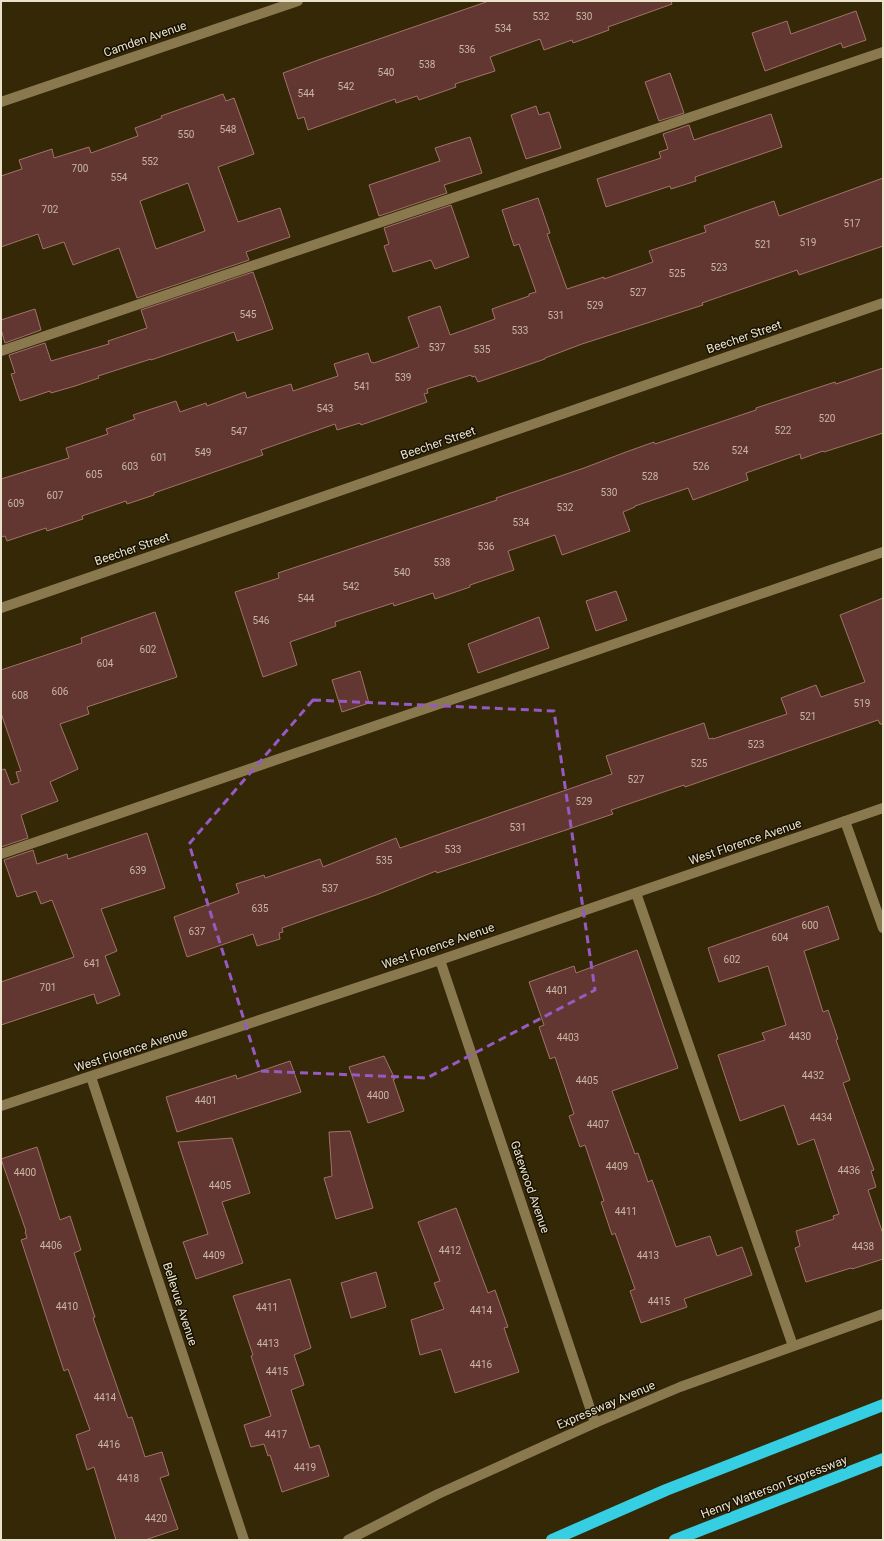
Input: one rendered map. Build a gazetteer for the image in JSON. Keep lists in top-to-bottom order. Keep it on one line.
{"streets":{"highway":["Henry Watterson Expressway"],"street":["Camden Avenue","Beecher Street","West Florence Avenue","Gatewood Avenue","Bellevue Avenue","Expressway Avenue"]},"crossings":[["West Florence Avenue","Gatewood Avenue"],["West Florence Avenue","Bellevue Avenue"],["Gatewood Avenue","Expressway Avenue"]],"house_numbers":["532","530","534","536","538","540","542","544","548","550","552","700","554","702","517","519","521","523","525","527","529","545","531","533","537","535","539","541","543","520","522","547","524","549","601","603","526","605","528","530","607","609","532","534","536","538","540","542","544","546","602","604","606","608","519","521","523","525","527","529","531","533","535","639","537","635","600","637","604","602","641","701","4401","4430","4403","4432","4405","4400","4401","4434","4407","4409","4436","4400","4405","4411","4406","4438","4412","4409","4413","4415","4410","4411","4414","4413","4416","4415","4414","4417","4416","4419","4418","4420"]}
